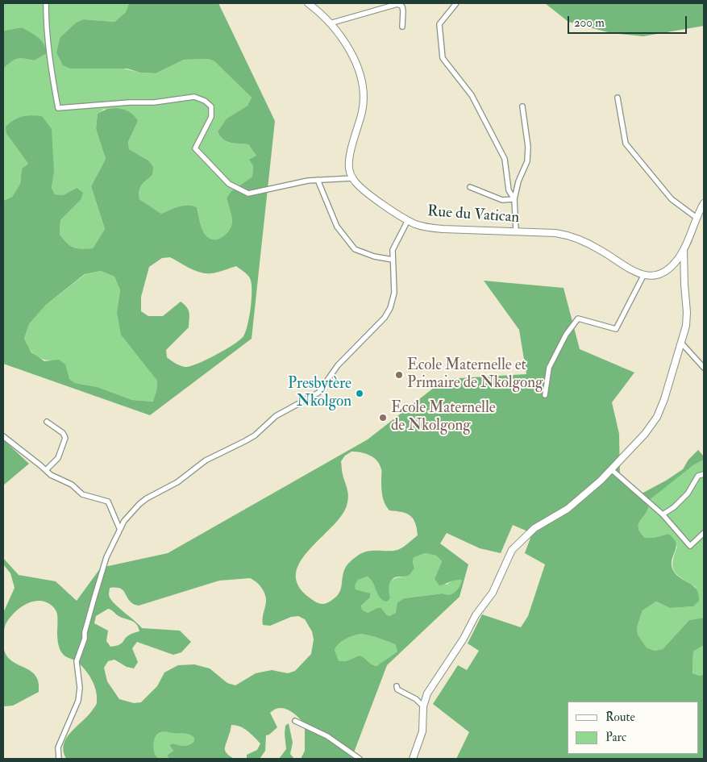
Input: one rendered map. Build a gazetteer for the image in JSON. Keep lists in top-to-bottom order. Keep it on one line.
{"streets":{"street":["Rue du Vatican"]},"places":["Ecole Maternelle et Primaire de Nkolgong","Presbytère Nkolgon","Ecole Maternelle de Nkolgong"],"legend":["Route","Parc"],"scale_bar":"200 m"}
